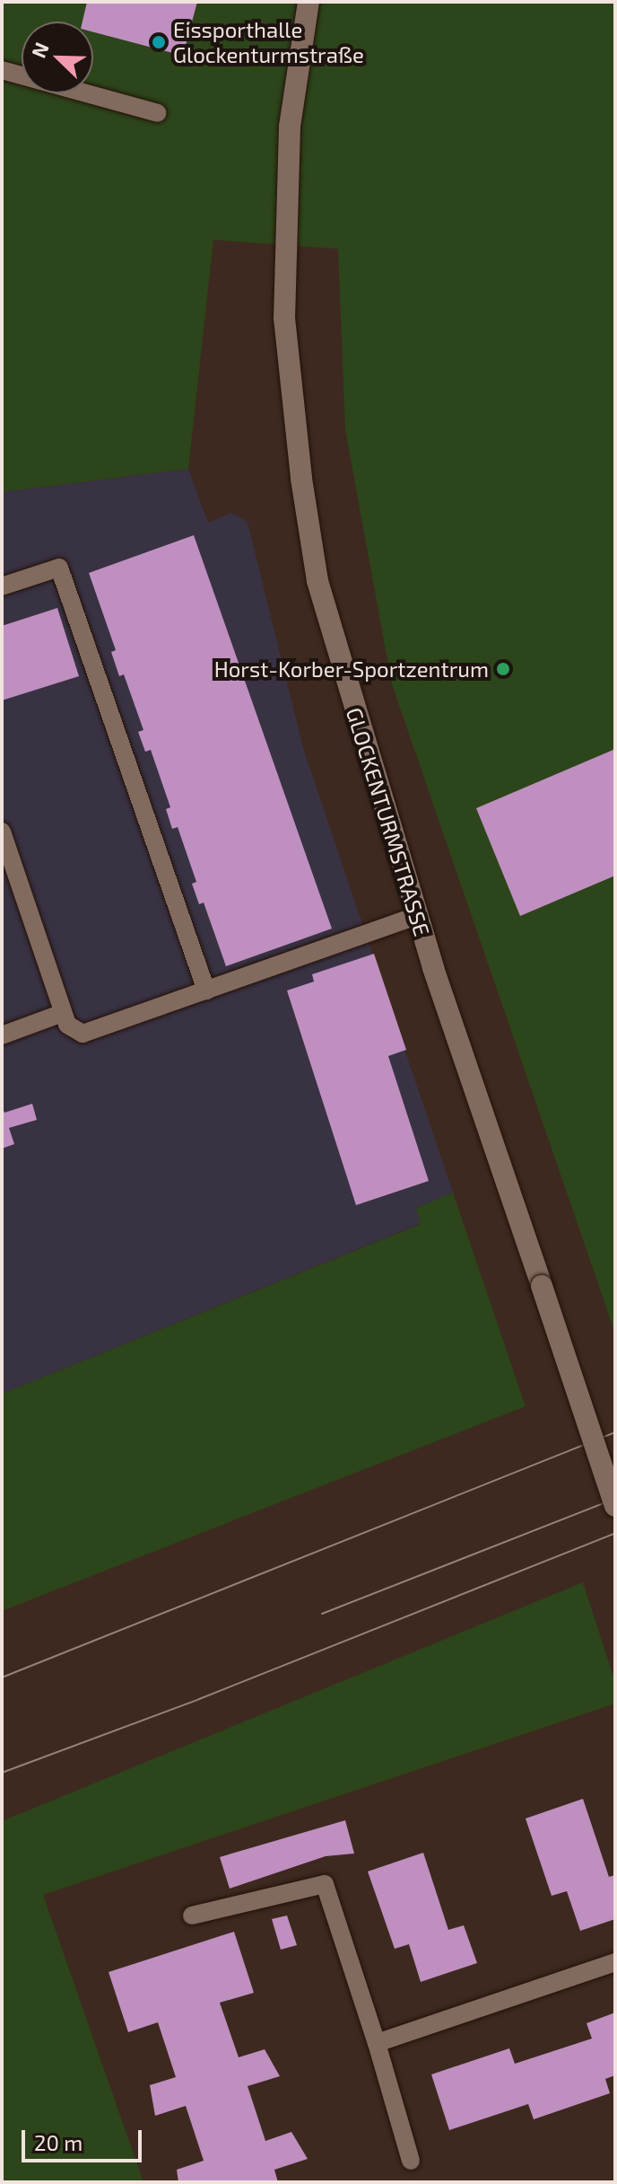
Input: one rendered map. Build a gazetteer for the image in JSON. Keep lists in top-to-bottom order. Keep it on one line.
{"streets":{"street":["GLOCKENTURMSTRASSE"]},"places":["Eissporthalle Glockenturmstraße","Horst-Korber-Sportzentrum"],"scale_bar":"20 m","north":"top left"}
